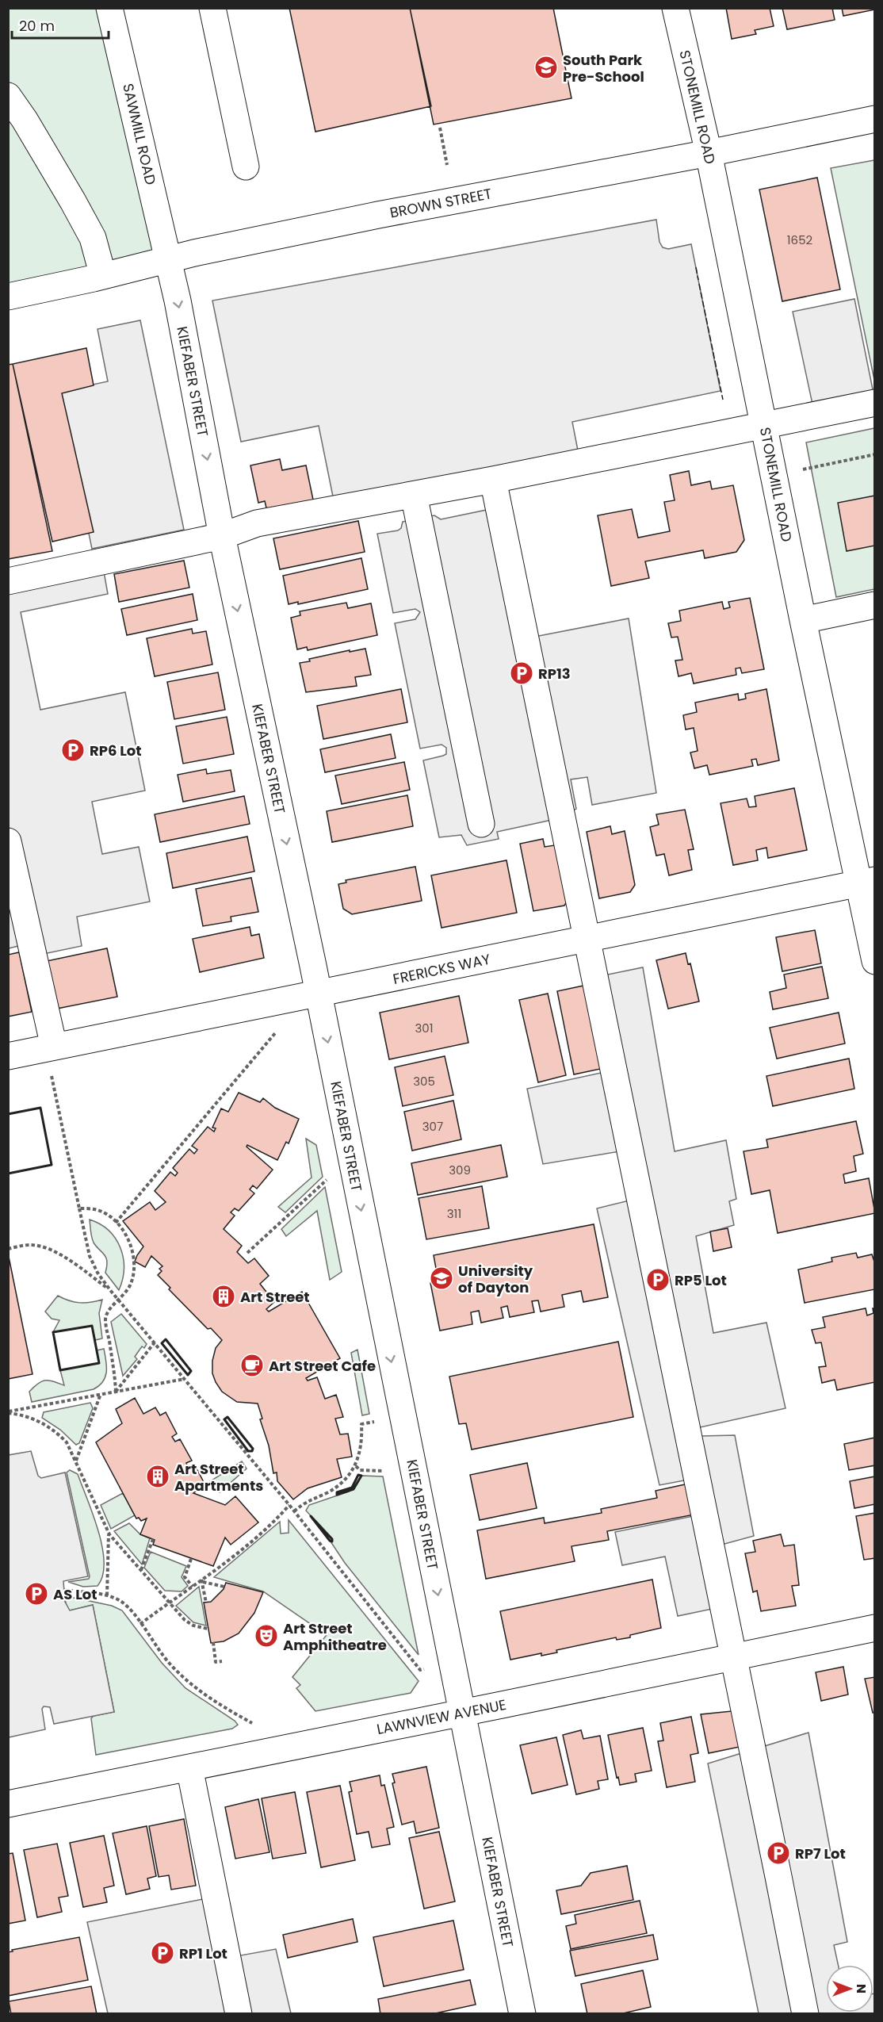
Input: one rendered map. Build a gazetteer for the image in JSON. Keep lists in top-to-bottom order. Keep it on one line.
{"streets":{"street":["STONEMILL ROAD","SAWMILL ROAD","BROWN STREET","KIEFABER STREET","FRERICKS WAY","LAWNVIEW AVENUE"]},"crossings":[["STONEMILL ROAD","BROWN STREET"],["STONEMILL ROAD","FRERICKS WAY"],["SAWMILL ROAD","BROWN STREET"],["SAWMILL ROAD","KIEFABER STREET"],["BROWN STREET","KIEFABER STREET"],["KIEFABER STREET","FRERICKS WAY"],["KIEFABER STREET","LAWNVIEW AVENUE"]],"one_way":["KIEFABER STREET"],"places":{"school or university":["South Park Pre-School","University of Dayton"],"parking":["RP13","RP6 Lot","RP5 Lot","AS Lot","RP7 Lot","RP1 Lot"],"building":["Art Street","Art Street Apartments"],"cafe":["Art Street Cafe"],"theatre":["Art Street Amphitheatre"]},"house_numbers":["1652","301","305","307","309","311"],"scale_bar":"20 m","north":"right"}
